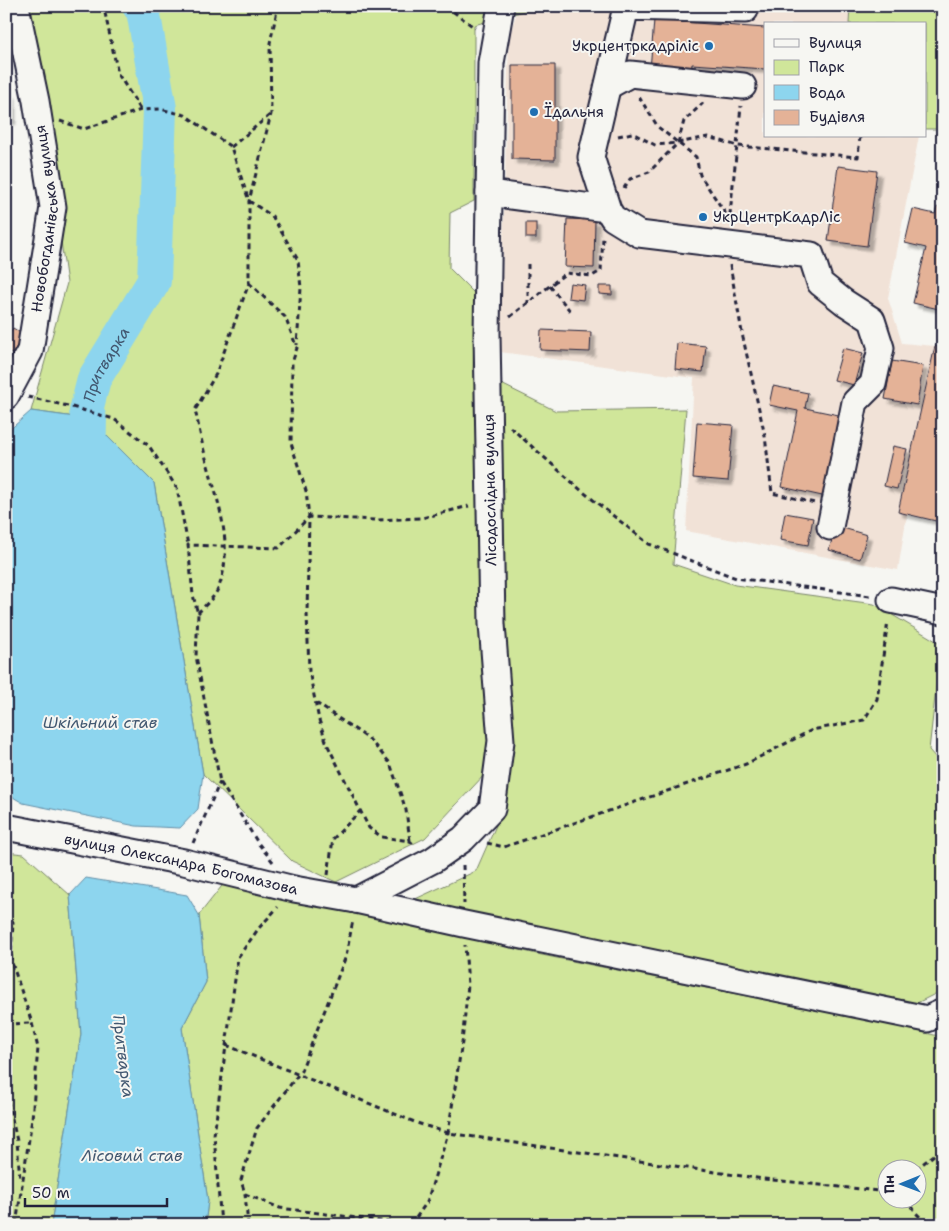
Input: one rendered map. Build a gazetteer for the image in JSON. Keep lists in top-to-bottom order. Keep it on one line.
{"streets":{"street":["Новобогданівська вулиця","Лісодослідна вулиця","вулиця Олександра Богомазова"]},"crossings":[["Лісодослідна вулиця","вулиця Олександра Богомазова"]],"water":["Притварка","Шкільний став","Лісовий став"],"places":["Укрцентркадріліс","Їдальня","УкрЦентрКадрЛіс"],"legend":["Вулиця","Парк","Вода","Будівля"],"scale_bar":"50 m","north":"left"}
